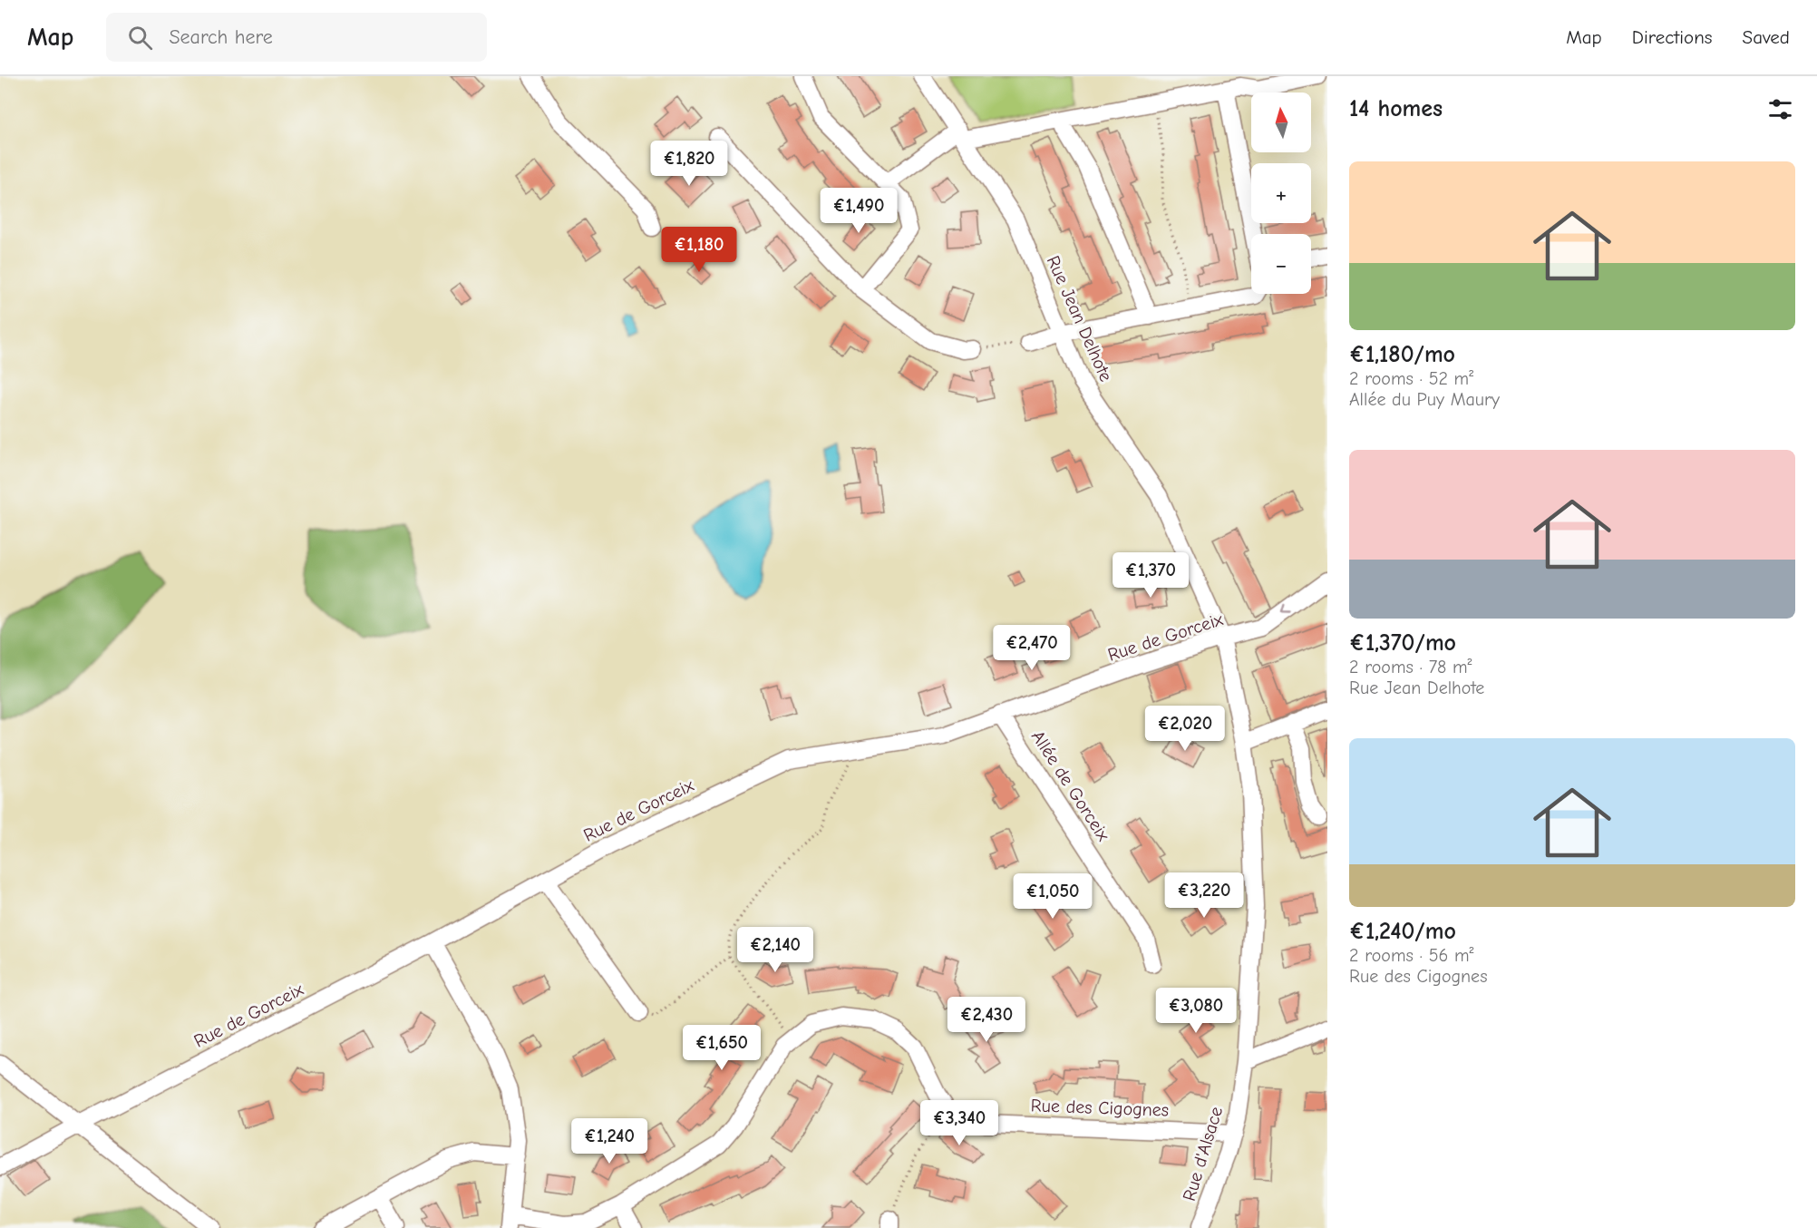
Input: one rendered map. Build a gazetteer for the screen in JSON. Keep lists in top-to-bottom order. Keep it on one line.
{"streets":{"street":["Rue Jean Delhote","Rue de Gorceix","Allée de Gorceix","Rue des Cigognes","Rue d'Alsace"]},"crossings":[["Rue Jean Delhote","Rue de Gorceix"],["Rue Jean Delhote","Rue d'Alsace"],["Rue de Gorceix","Allée de Gorceix"],["Rue de Gorceix","Rue d'Alsace"],["Rue des Cigognes","Rue d'Alsace"]],"north":"top","page":{"header":"Map","search":"Search here","nav":["Map","Directions","Saved"],"heading":"14 homes","map_buttons":["+","−"],"price":["€1,820","€1,490","€1,180","€1,370","€2,470","€2,020","€3,220","€1,050","€2,140","€3,080","€2,430","€1,650","€3,340","€1,240"],"list":[{"name":"€1,180/mo","note":"2 rooms · 52 m² · Allée du Puy Maury"},{"name":"€1,370/mo","note":"2 rooms · 78 m² · Rue Jean Delhote"},{"name":"€1,240/mo","note":"2 rooms · 56 m² · Rue des Cigognes"}]}}
